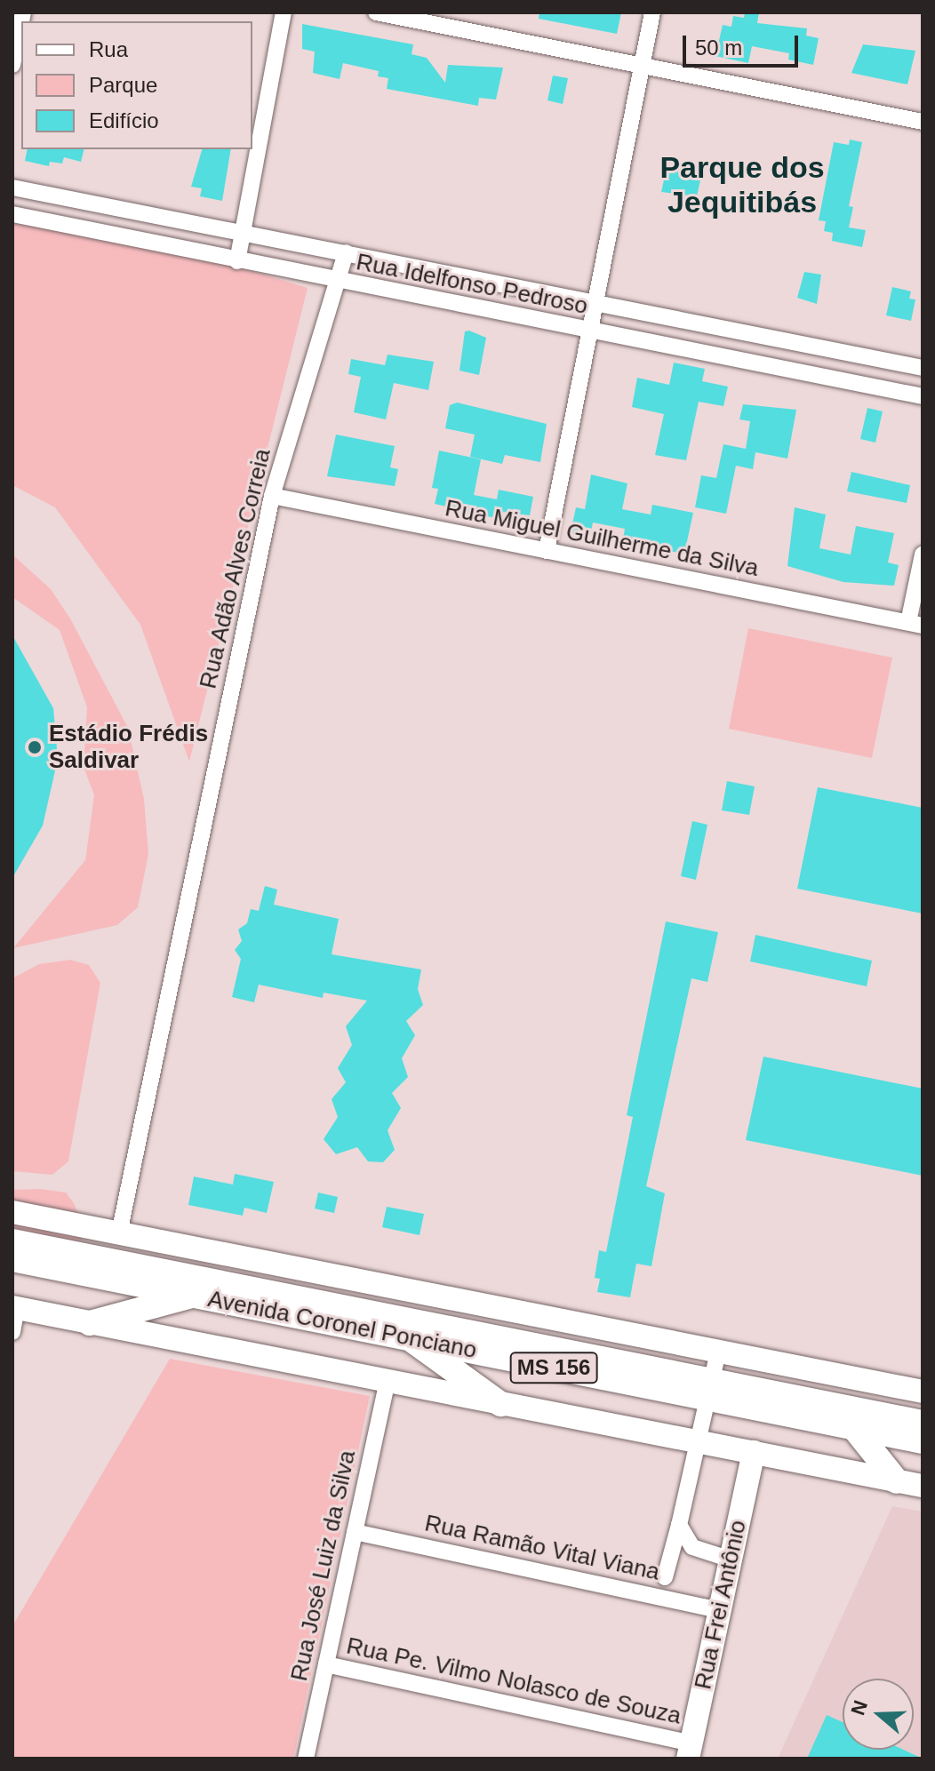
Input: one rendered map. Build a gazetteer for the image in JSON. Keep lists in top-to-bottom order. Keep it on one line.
{"streets":{"main road":["Avenida Coronel Ponciano","MS 156","Rua Frei Antônio"],"street":["Rua Idelfonso Pedroso","Rua Miguel Guilherme da Silva","Rua Adão Alves Correia","Rua Ramão Vital Viana","Rua José Luiz da Silva","Rua Pe. Vilmo Nolasco de Souza"]},"crossings":[["Rua Idelfonso Pedroso","Rua Adão Alves Correia"],["Rua Miguel Guilherme da Silva","Rua Adão Alves Correia"],["Rua Ramão Vital Viana","Rua José Luiz da Silva"],["Rua Ramão Vital Viana","Rua Frei Antônio"],["Rua José Luiz da Silva","Rua Pe. Vilmo Nolasco de Souza"],["Rua Frei Antônio","Rua Pe. Vilmo Nolasco de Souza"]],"districts":["Parque dos Jequitibás"],"places":["Estádio Frédis Saldivar"],"legend":["Rua","Parque","Edifício"],"scale_bar":"50 m","north":"left"}
